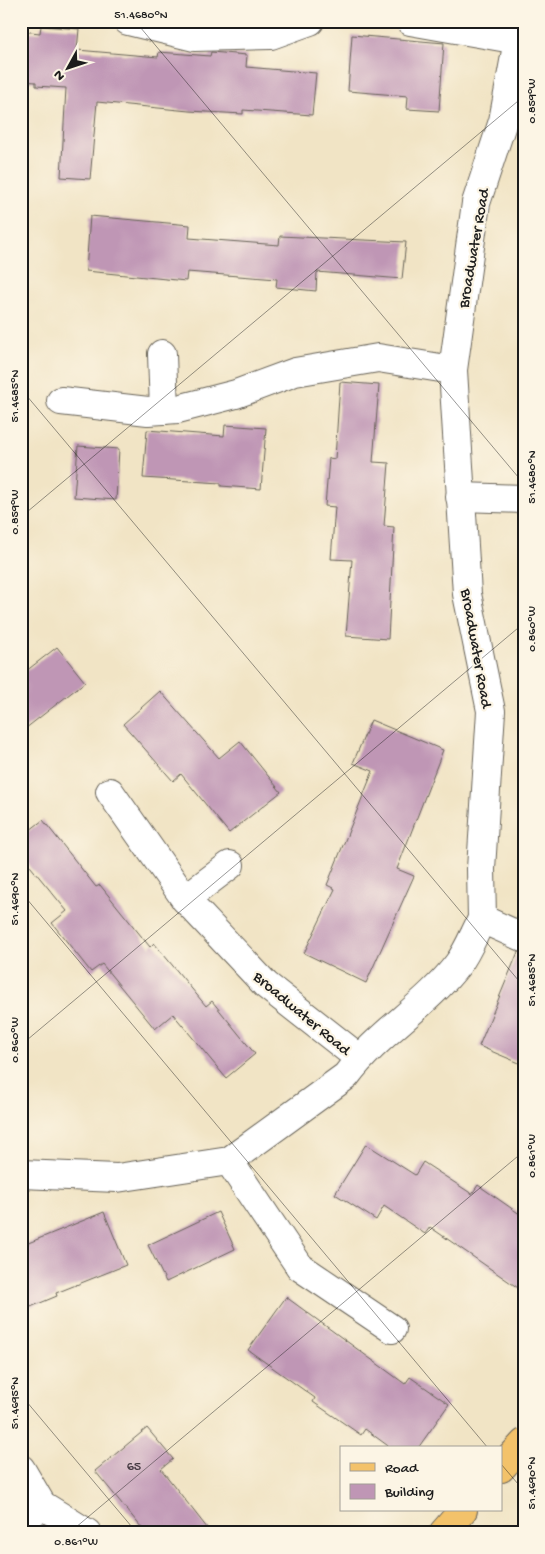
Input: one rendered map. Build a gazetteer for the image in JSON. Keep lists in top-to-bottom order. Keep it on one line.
{"streets":{"street":["Broadwater Road"]},"house_numbers":["65"],"legend":["Road","Building"],"north":"bottom left","coordinates":["51.4680°N","0.859°W","51.4685°N","0.860°W","51.4690°N","0.861°W","51.4695°N"]}
